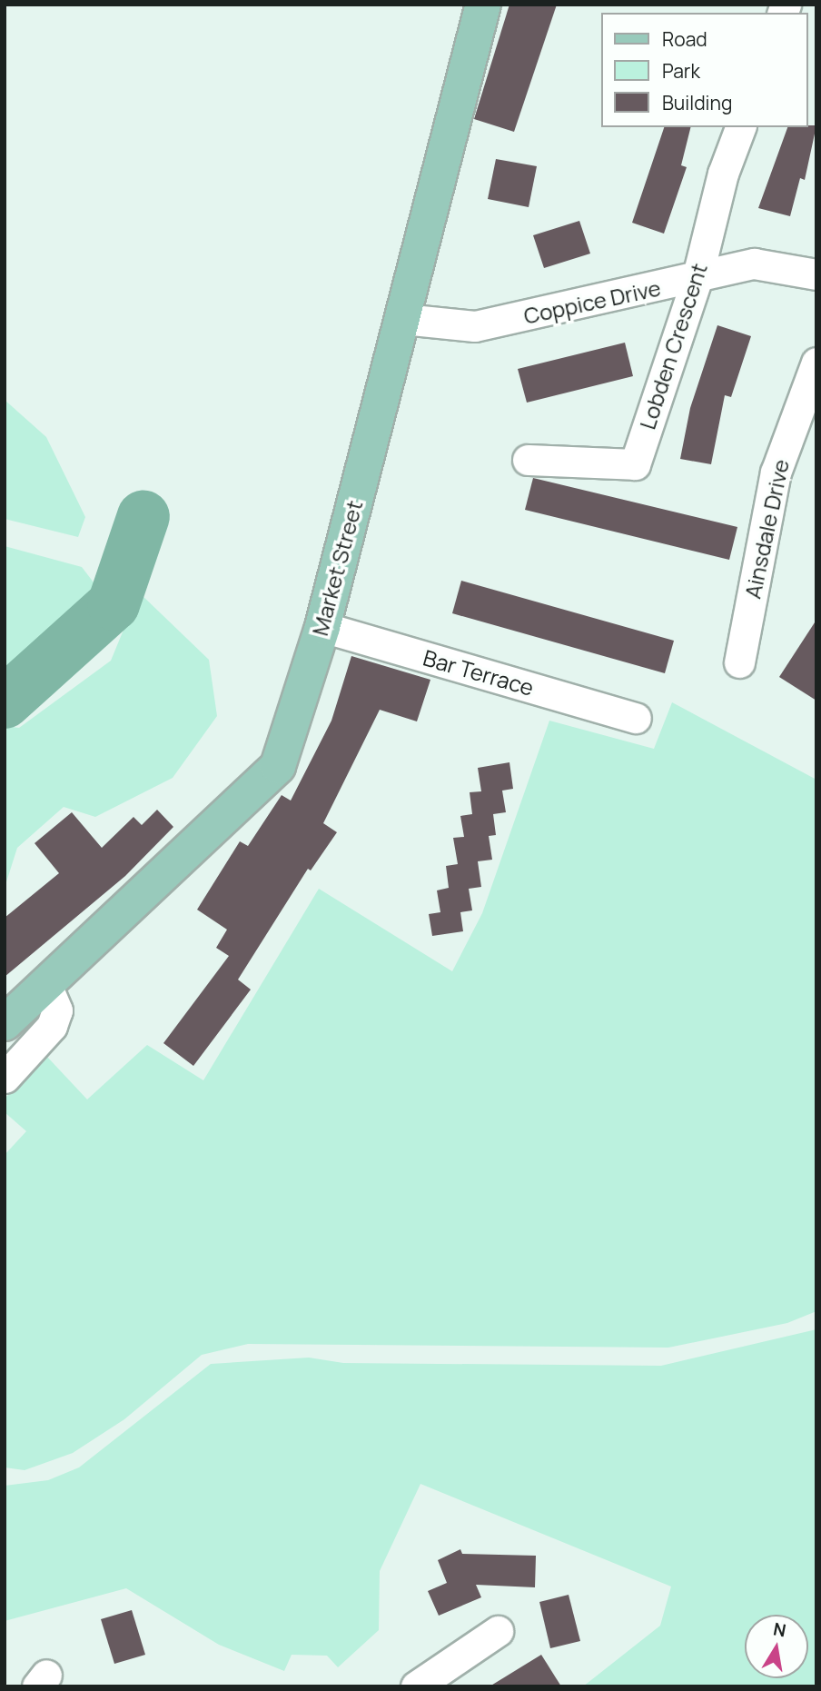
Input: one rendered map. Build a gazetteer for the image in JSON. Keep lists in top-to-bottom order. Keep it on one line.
{"streets":{"main road":["Market Street"],"street":["Coppice Drive","Lobden Crescent","Ainsdale Drive","Bar Terrace"]},"crossings":[["Coppice Drive","Lobden Crescent"],["Coppice Drive","Market Street"],["Market Street","Bar Terrace"]],"legend":["Road","Park","Building"],"north":"top"}
